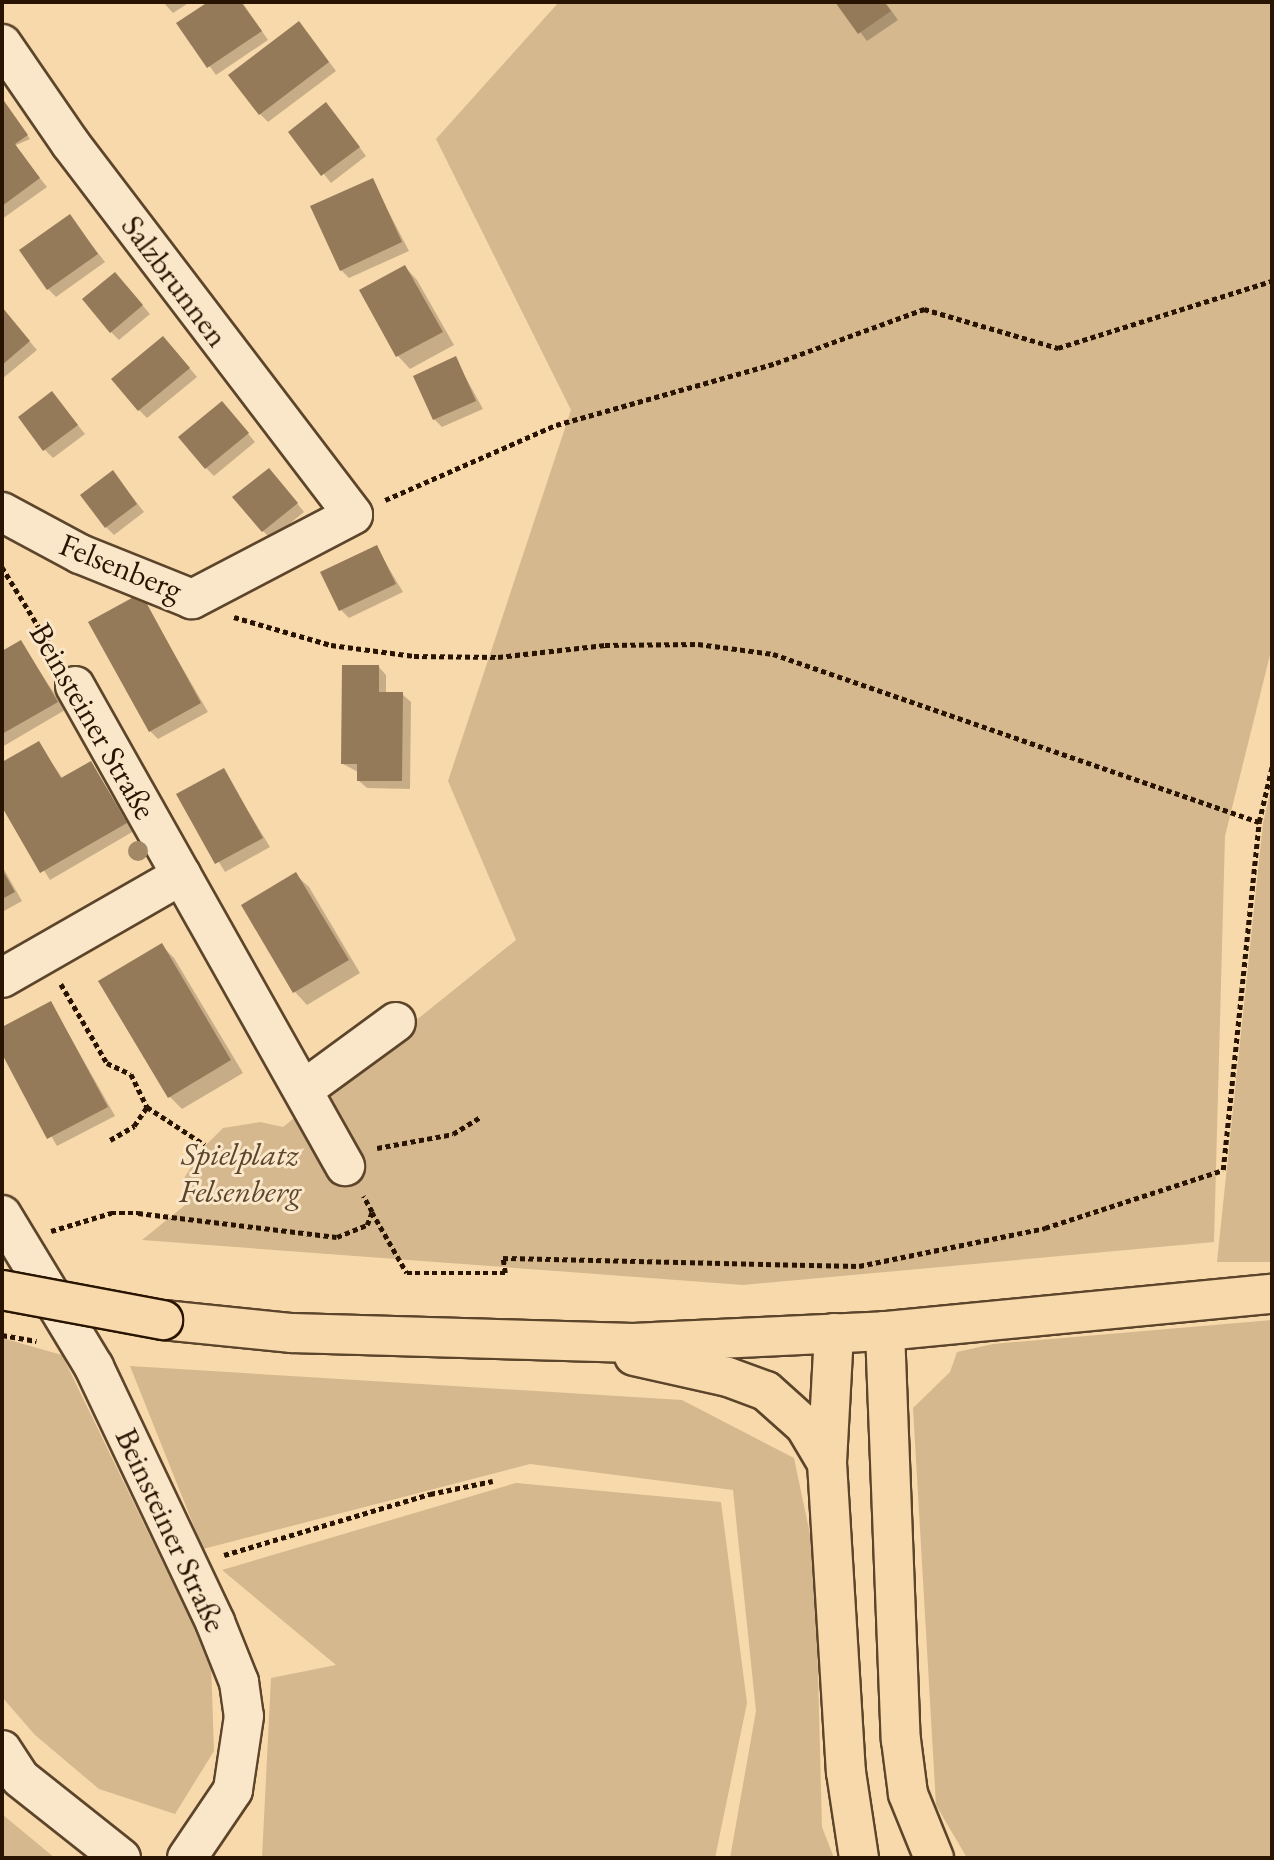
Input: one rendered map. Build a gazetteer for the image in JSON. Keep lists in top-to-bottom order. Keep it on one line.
{"streets":{"street":["Salzbrunnen","Felsenberg","Beinsteiner Straße"]},"crossings":[["Salzbrunnen","Felsenberg"]],"parks":["Spielplatz Felsenberg"]}
